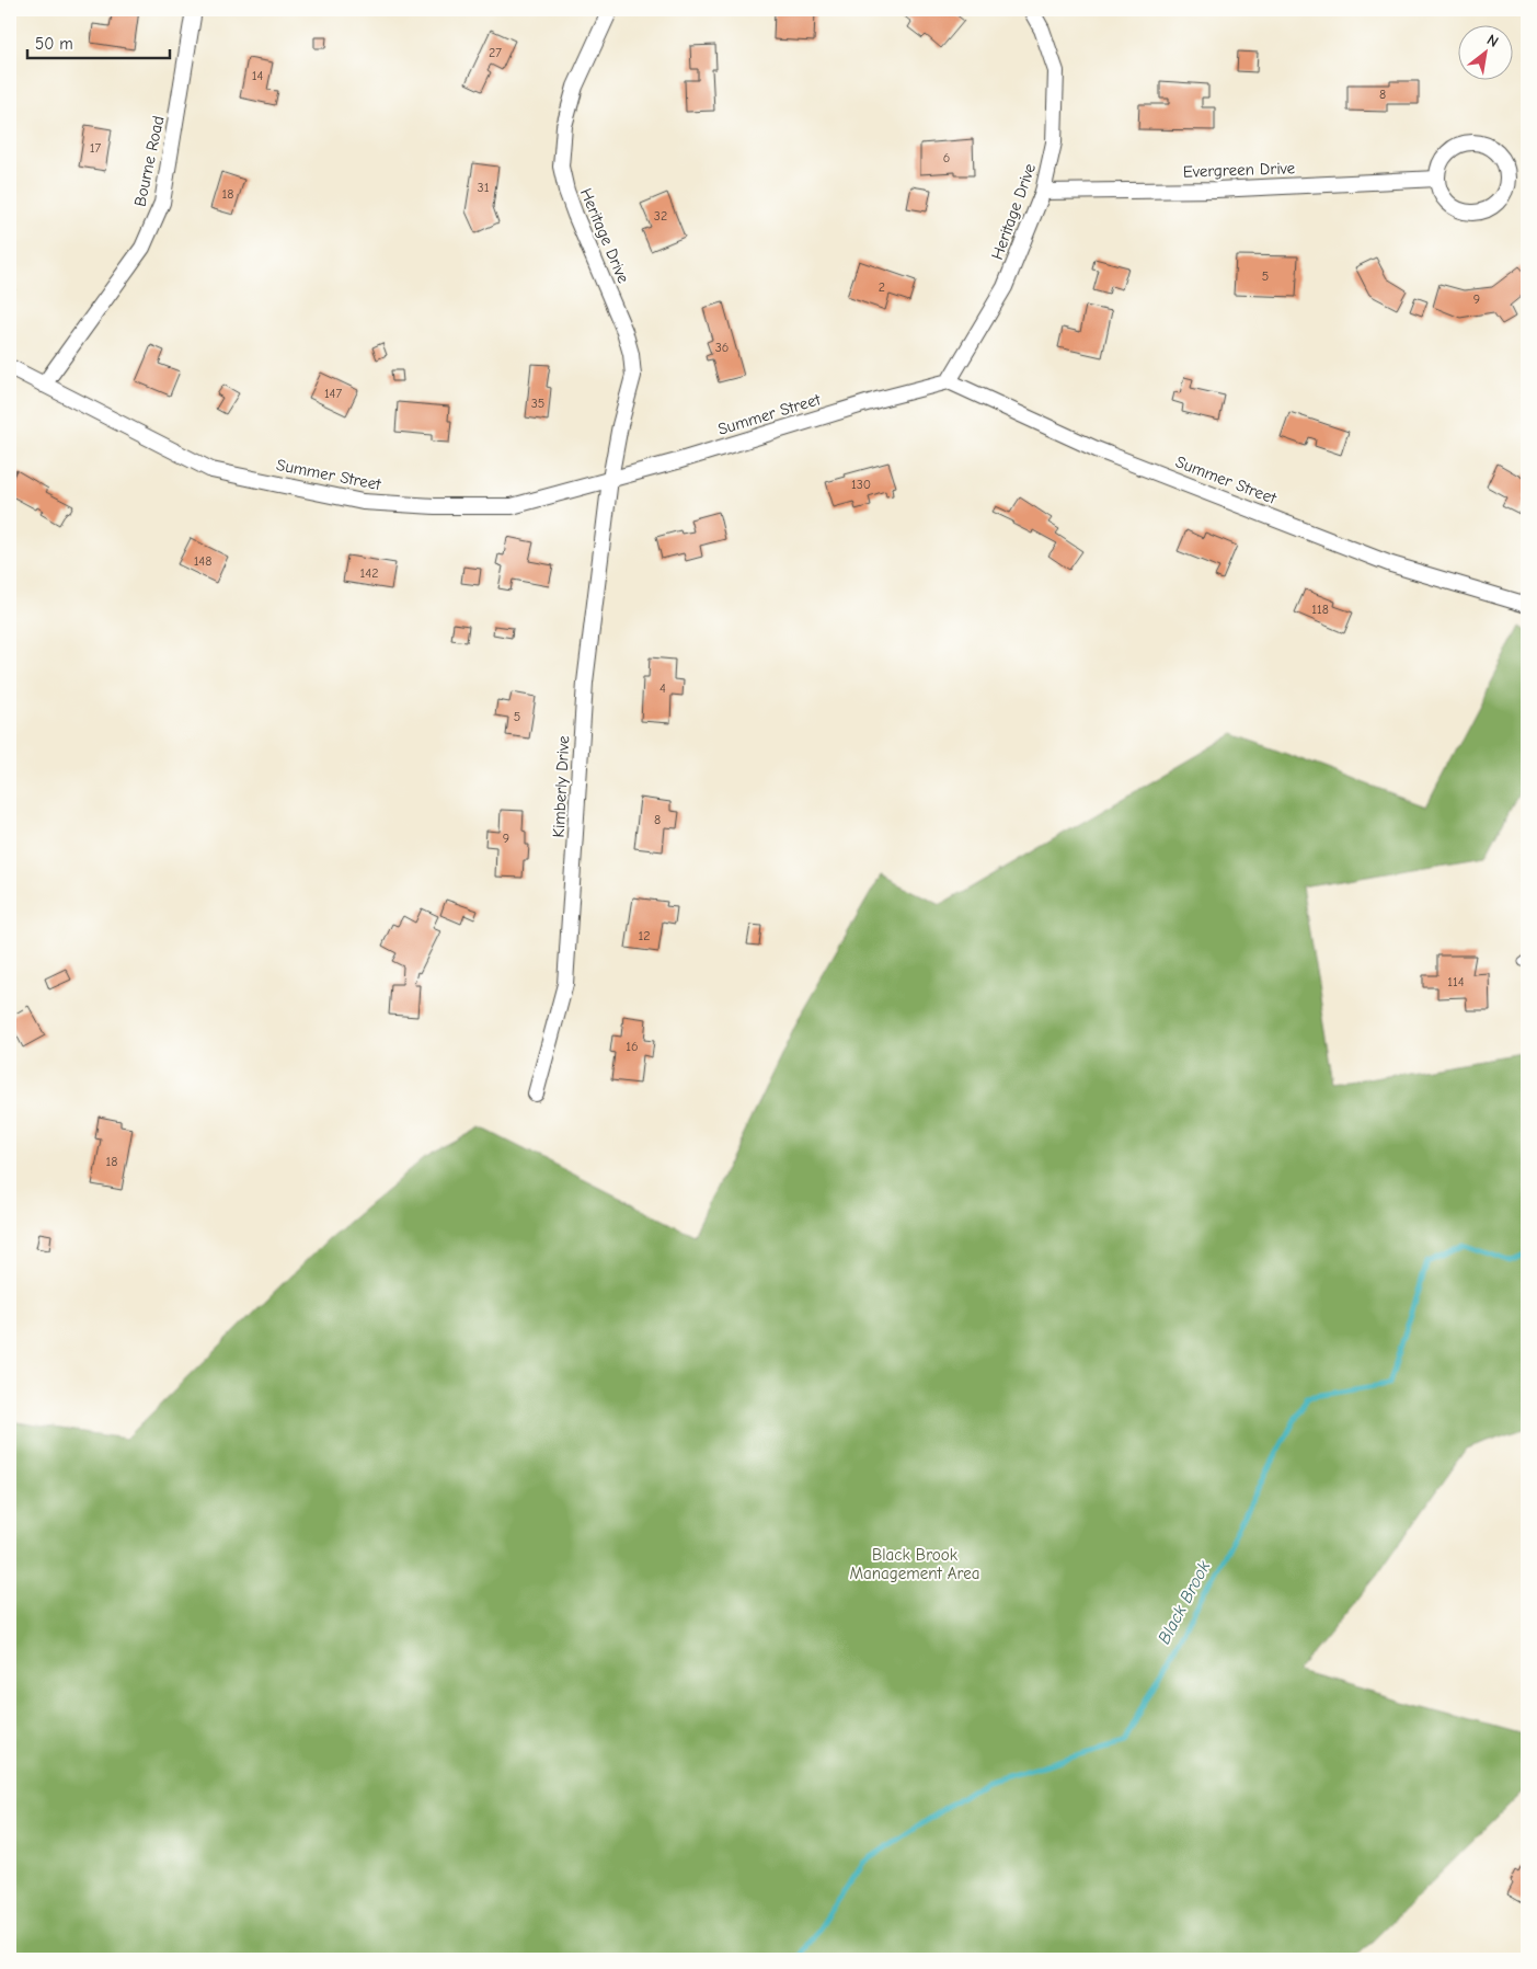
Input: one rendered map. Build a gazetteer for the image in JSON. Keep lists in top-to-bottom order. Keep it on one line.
{"streets":{"street":["Bourne Road","Evergreen Drive","Heritage Drive","Summer Street","Kimberly Drive"]},"crossings":[["Bourne Road","Summer Street"],["Evergreen Drive","Heritage Drive"],["Heritage Drive","Summer Street"],["Heritage Drive","Kimberly Drive"],["Summer Street","Kimberly Drive"]],"water":["Black Brook"],"parks":["Black Brook Management Area"],"house_numbers":["27","14","8","17","6","31","18","32","5","2","9","36","147","35","130","148","142","118","4","5","8","9","12","114","16","18"],"scale_bar":"50 m","north":"top right"}
